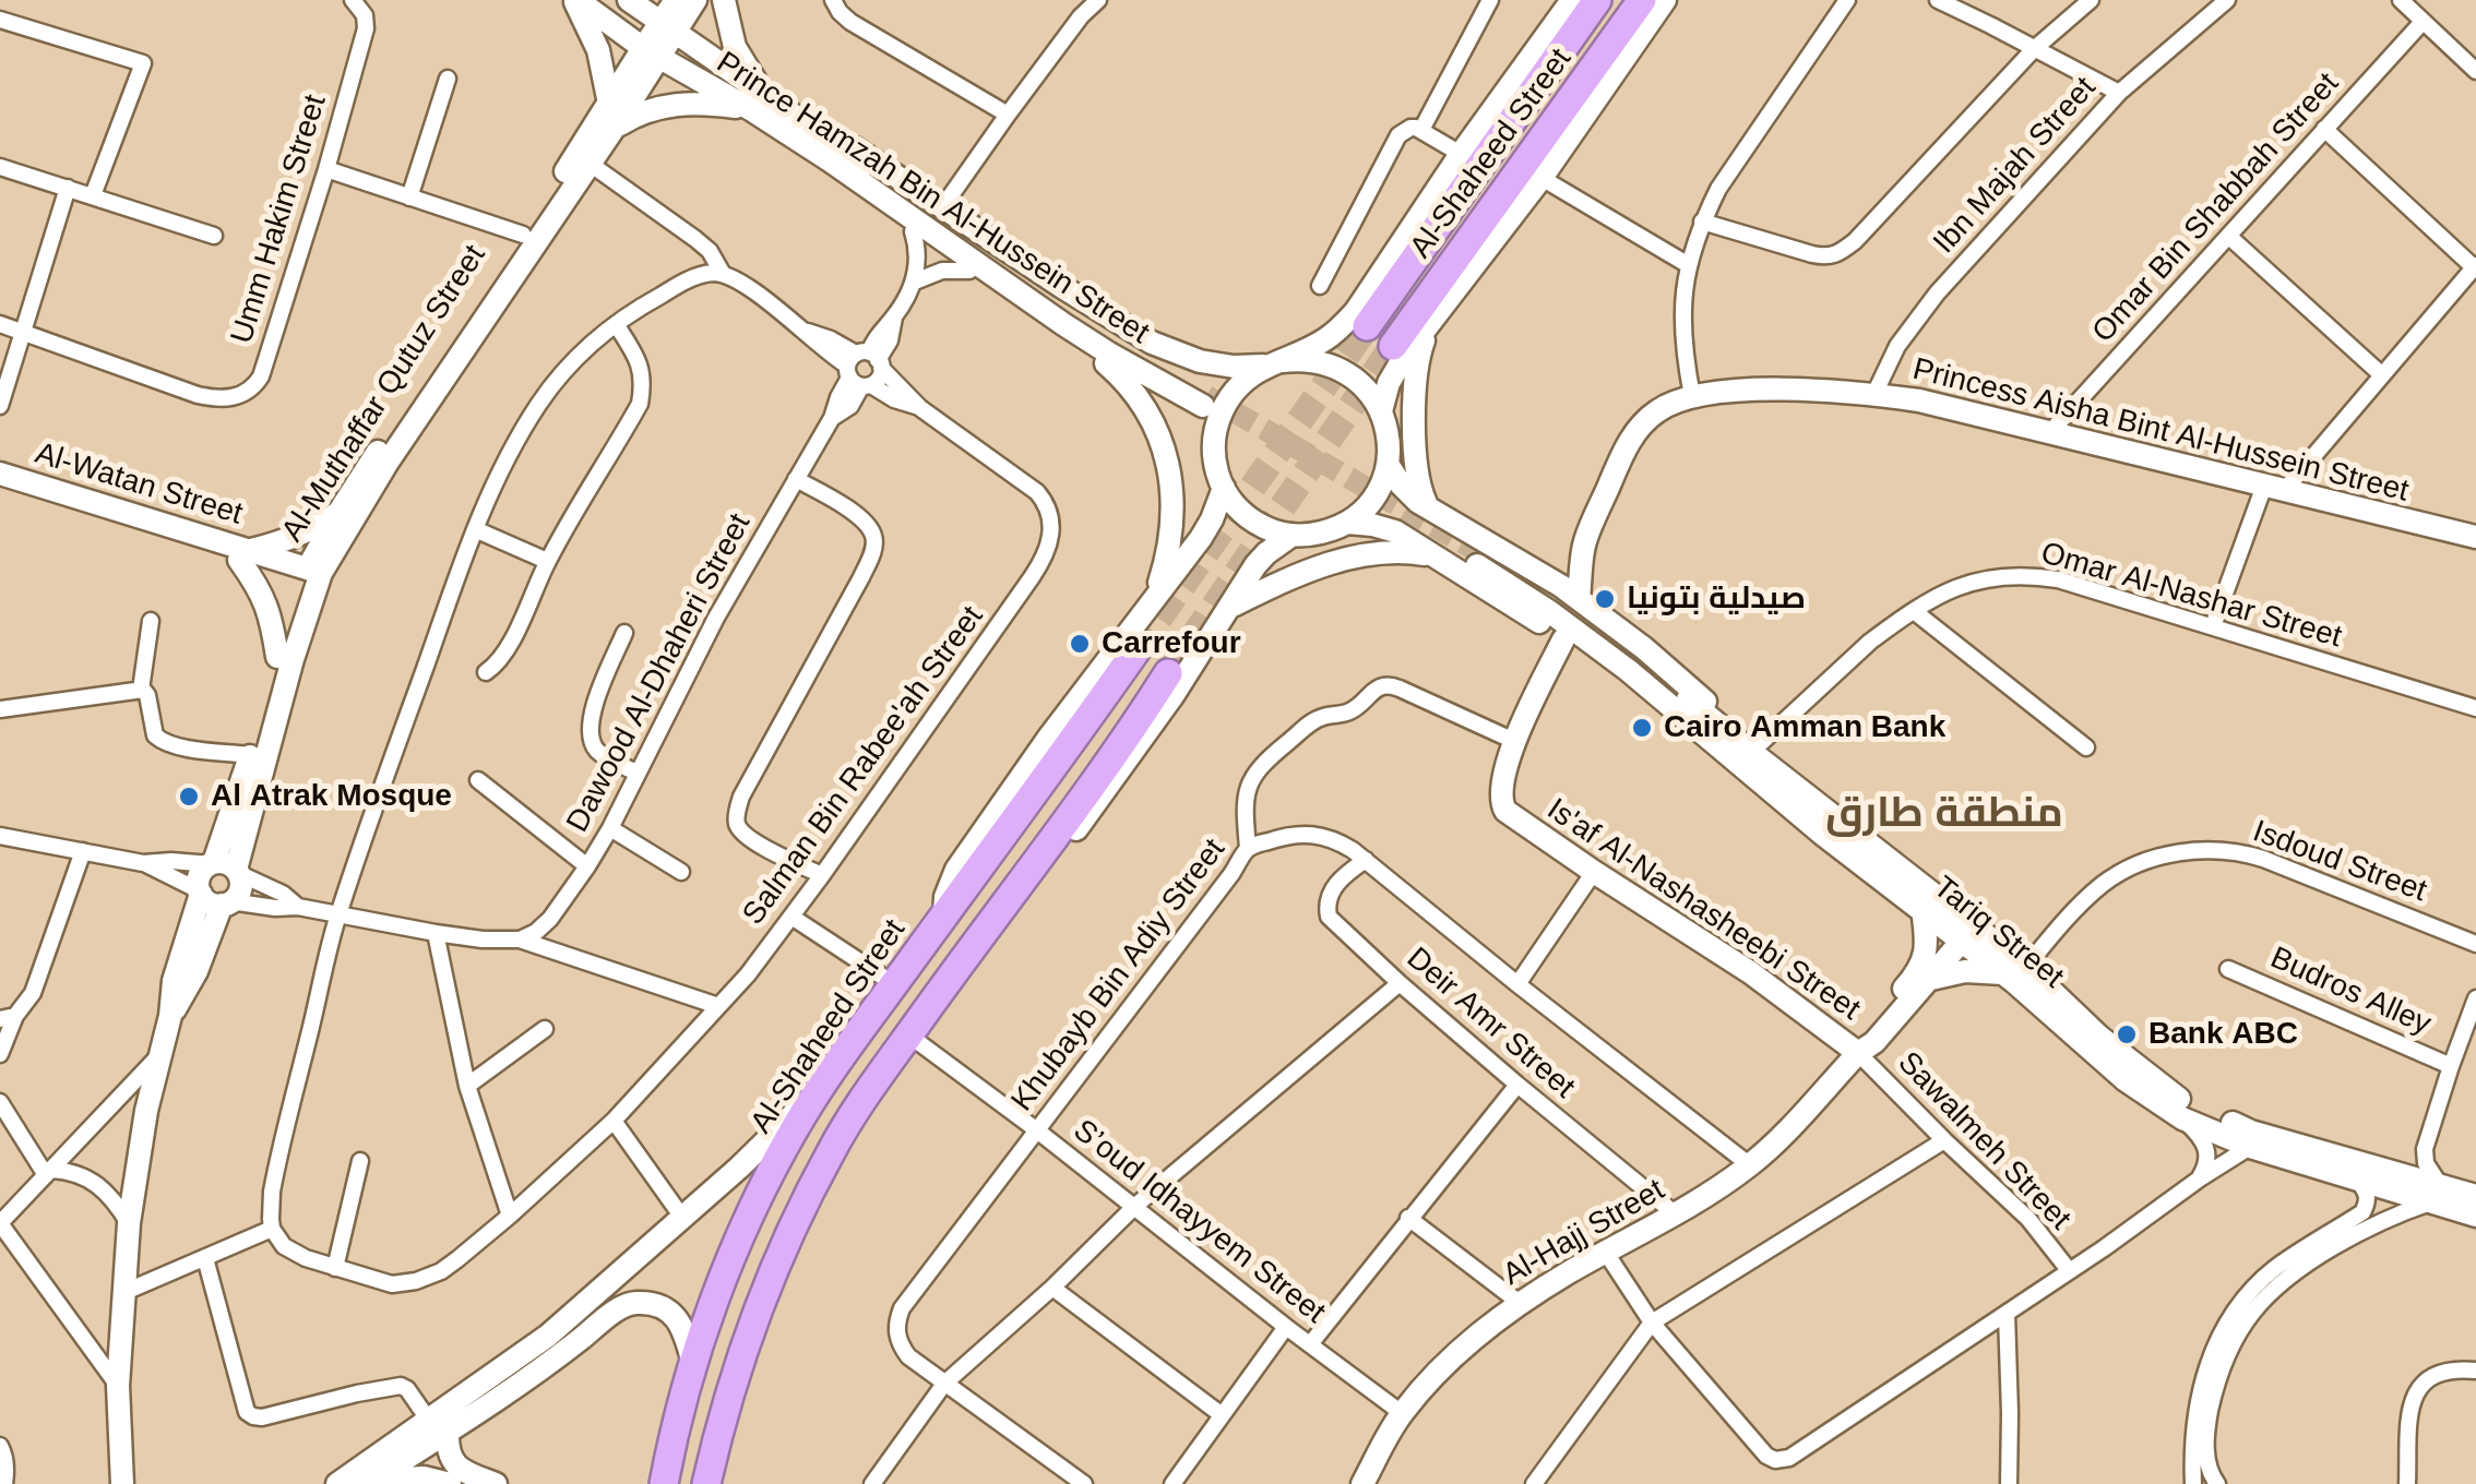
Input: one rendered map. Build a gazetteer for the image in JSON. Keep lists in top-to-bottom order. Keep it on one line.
{"streets":{"highway":["Al-Shaheed Street"],"street":["Ibn Majah Street","Prince Hamzah Bin Al-Hussein Street","Omar Bin Shabbah Street","Umm Hakim Street","Al-Muthaffar Qutuz Street","Princess Aisha Bint Al-Hussein Street","Al-Watan Street","Omar Al-Nashar Street","Dawood Al-Dhaheri Street","Salman Bin Rabee'ah Street","Isdoud Street","Is'af Al-Nashasheebi Street","Tariq Street","Khubayb Bin Adiy Street","Budros Alley","Deir Amr Street","Sawalmeh Street","S’oud Idhayyem Street","Al-Hajj Street"]},"crossings":[["Ibn Majah Street","Princess Aisha Bint Al-Hussein Street"],["Prince Hamzah Bin Al-Hussein Street","Al-Muthaffar Qutuz Street"],["Omar Bin Shabbah Street","Princess Aisha Bint Al-Hussein Street"],["Al-Muthaffar Qutuz Street","Al-Watan Street"],["Al-Muthaffar Qutuz Street","Salman Bin Rabee'ah Street"],["Omar Al-Nashar Street","Tariq Street"],["Dawood Al-Dhaheri Street","Salman Bin Rabee'ah Street"],["Isdoud Street","Tariq Street"],["Is'af Al-Nashasheebi Street","Sawalmeh Street"],["Is'af Al-Nashasheebi Street","Al-Hajj Street"],["Tariq Street","Al-Hajj Street"],["Khubayb Bin Adiy Street","Deir Amr Street"],["Khubayb Bin Adiy Street","S’oud Idhayyem Street"],["Khubayb Bin Adiy Street","Al-Hajj Street"],["Deir Amr Street","Al-Hajj Street"],["Sawalmeh Street","Al-Hajj Street"],["S’oud Idhayyem Street","Al-Hajj Street"]],"districts":["منطقة طارق"],"places":["صيدلية بتونيا","Carrefour","Cairo Amman Bank","Al Atrak Mosque","Bank ABC"]}
